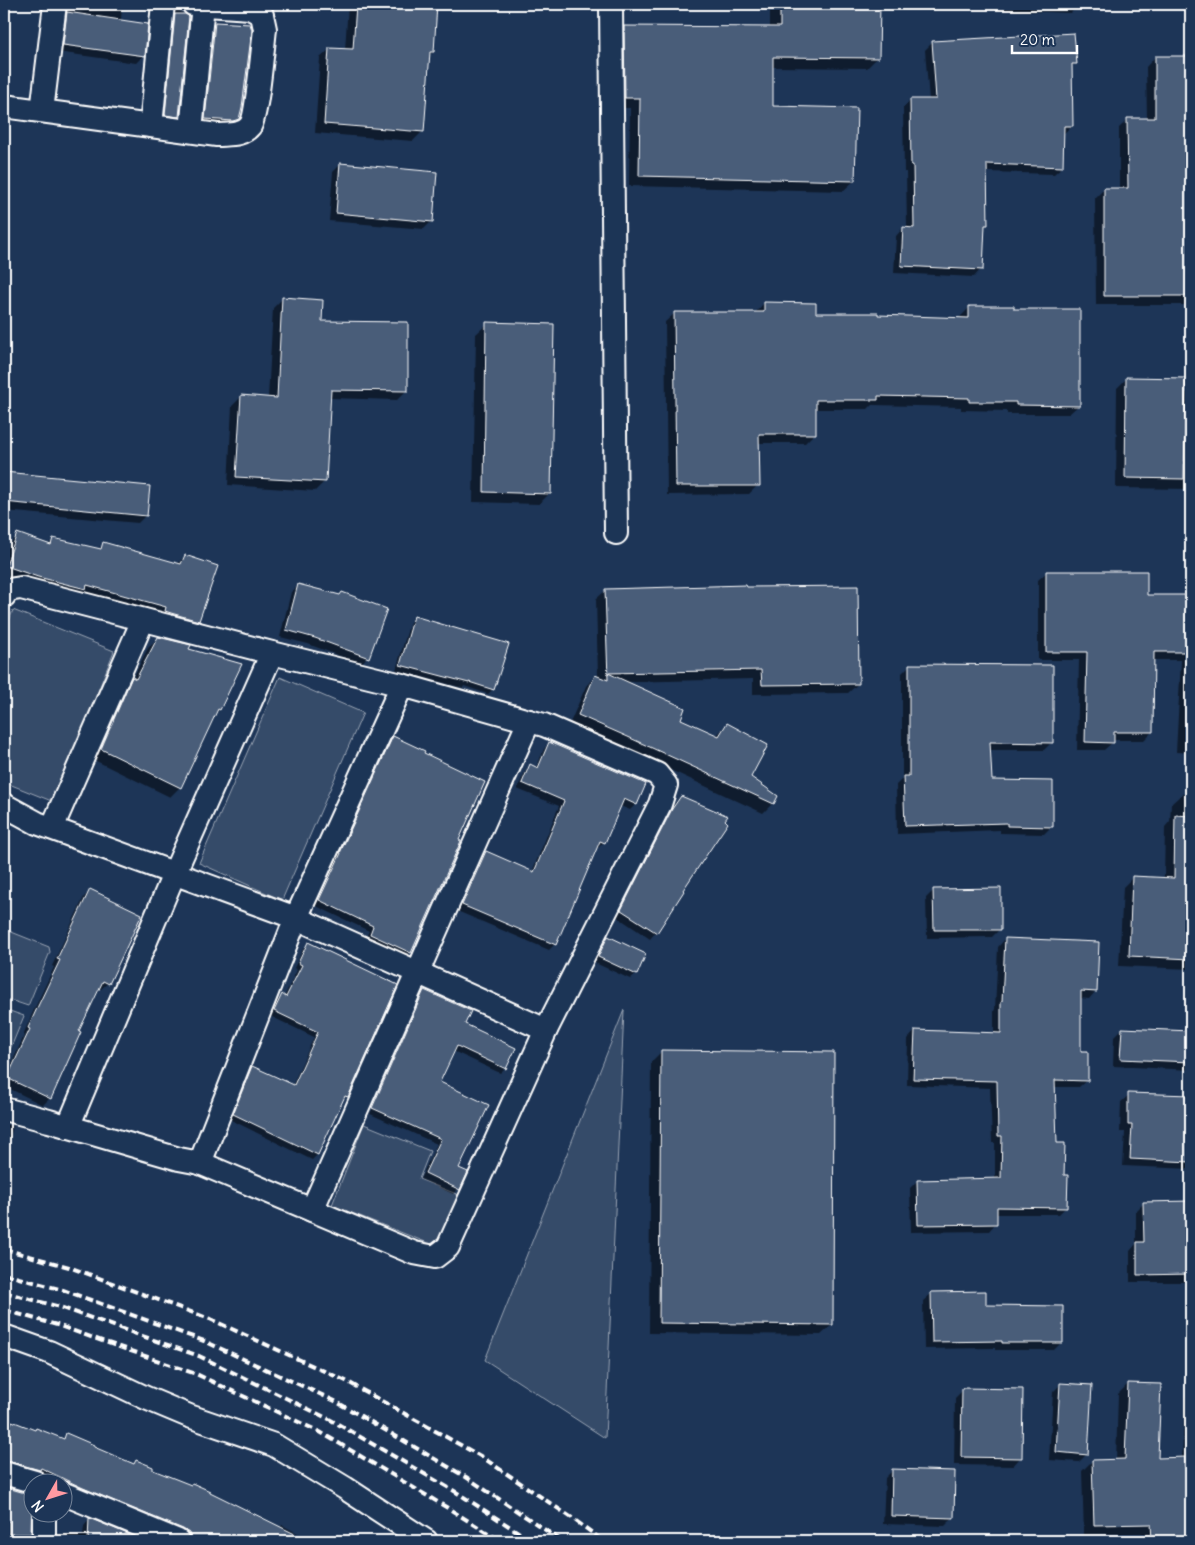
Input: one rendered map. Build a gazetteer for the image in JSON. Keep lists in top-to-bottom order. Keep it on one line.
{"scale_bar":"20 m","north":"bottom left"}
